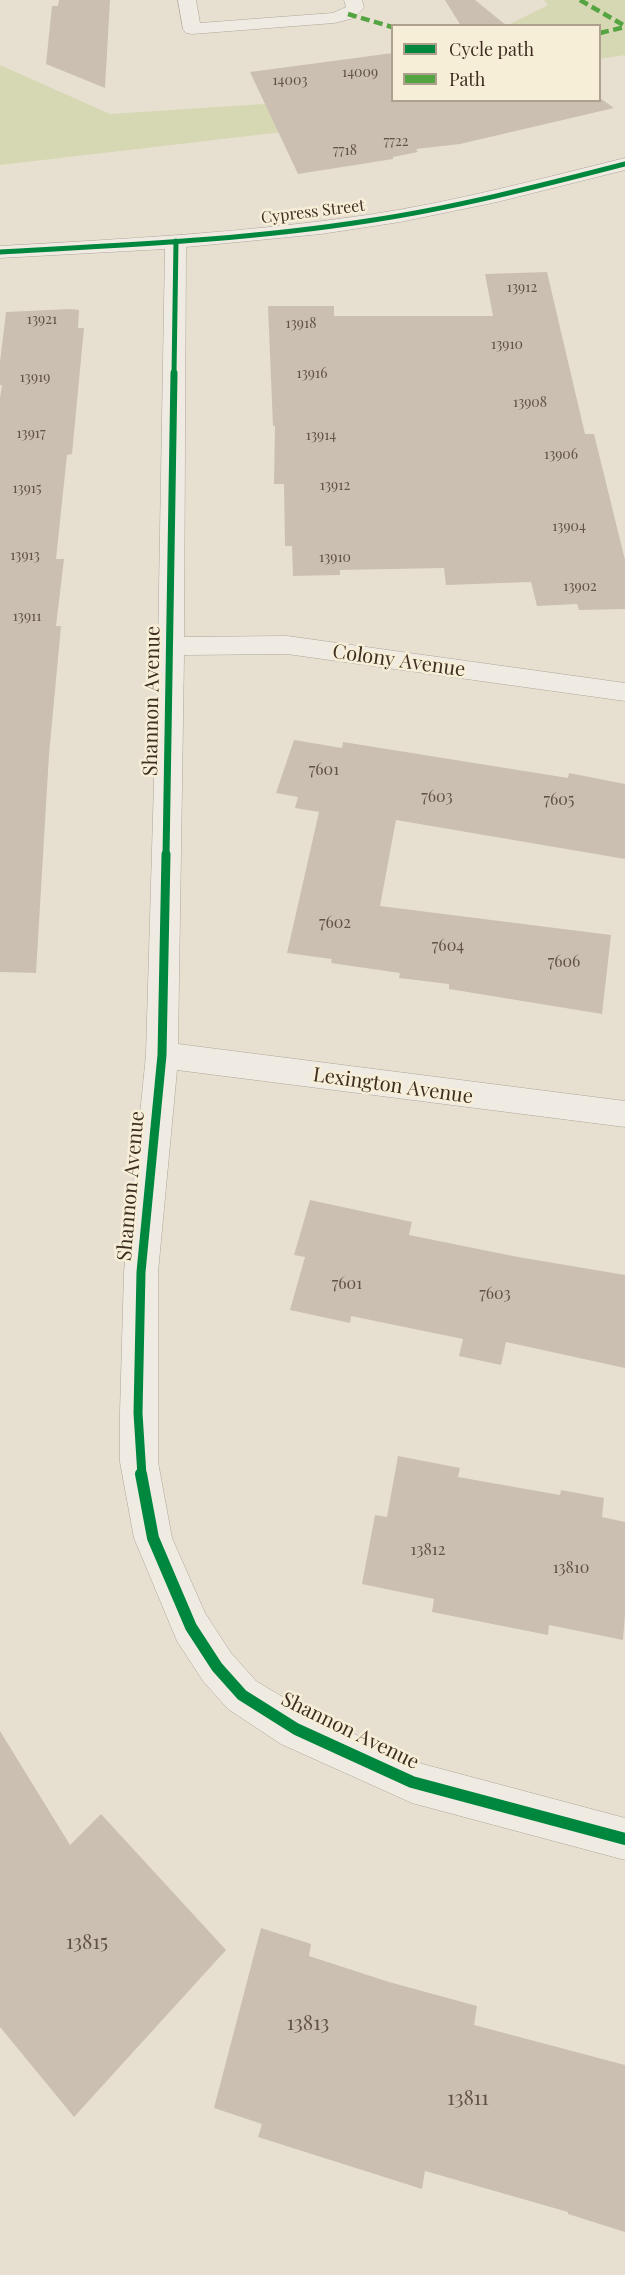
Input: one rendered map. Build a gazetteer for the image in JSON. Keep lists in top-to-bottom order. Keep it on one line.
{"streets":{"street":["Cypress Street","Colony Avenue","Shannon Avenue","Lexington Avenue"]},"crossings":[["Cypress Street","Shannon Avenue"],["Colony Avenue","Shannon Avenue"],["Shannon Avenue","Lexington Avenue"]],"house_numbers":["14009","14003","7722","7718","13912","13921","13918","13910","13916","13919","13908","13917","13914","13906","13912","13915","13904","13913","13910","13902","13911","7601","7603","7605","7602","7604","7606","7601","7603","13812","13810","13815","13813","13811"],"legend":["Cycle path","Path"]}
